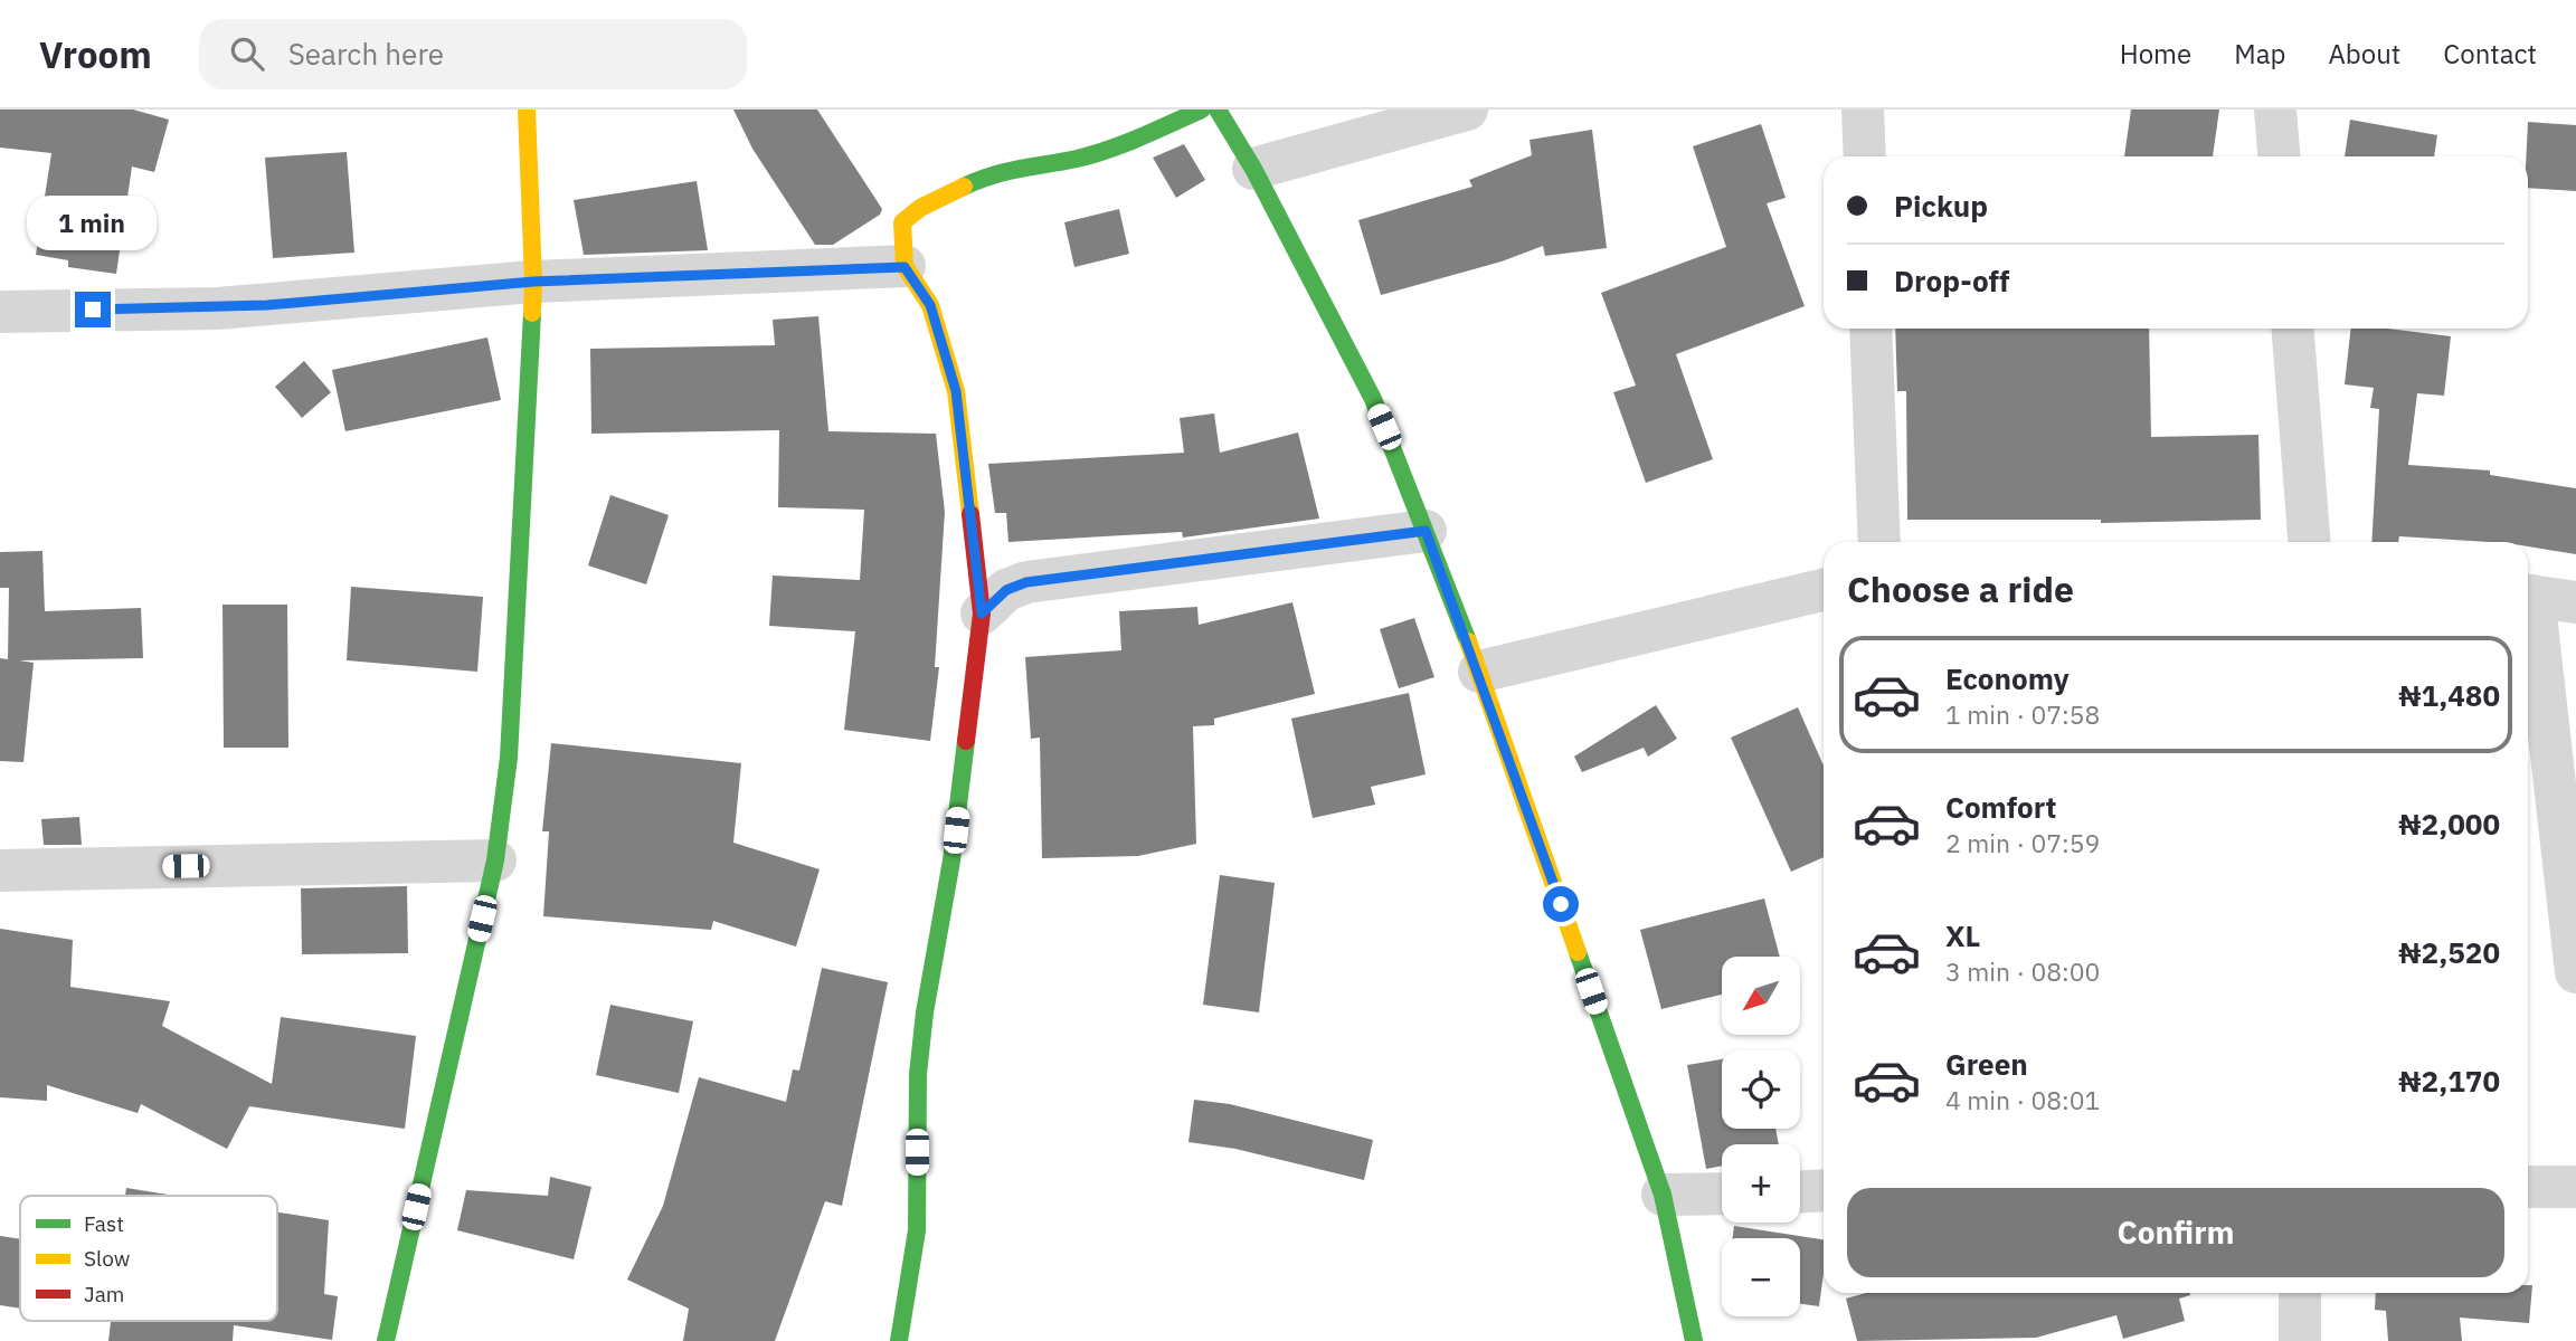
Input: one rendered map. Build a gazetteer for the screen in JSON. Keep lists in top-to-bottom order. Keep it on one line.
{"legend":["Fast","Slow","Jam"],"north":"bottom left","page":{"header":"Vroom","search":"Search here","nav":["Home","Map","About","Contact"],"banner":["Pickup","Drop-off"],"bubble":"1 min","heading":"Choose a ride","list":[{"name":"Economy","note":"1 min · 07:58","value":"₦1,480"},{"name":"Comfort","note":"2 min · 07:59","value":"₦2,000"},{"name":"XL","note":"3 min · 08:00","value":"₦2,520"},{"name":"Green","note":"4 min · 08:01","value":"₦2,170"}],"map_buttons":["+","−"],"buttons":"Confirm"}}
